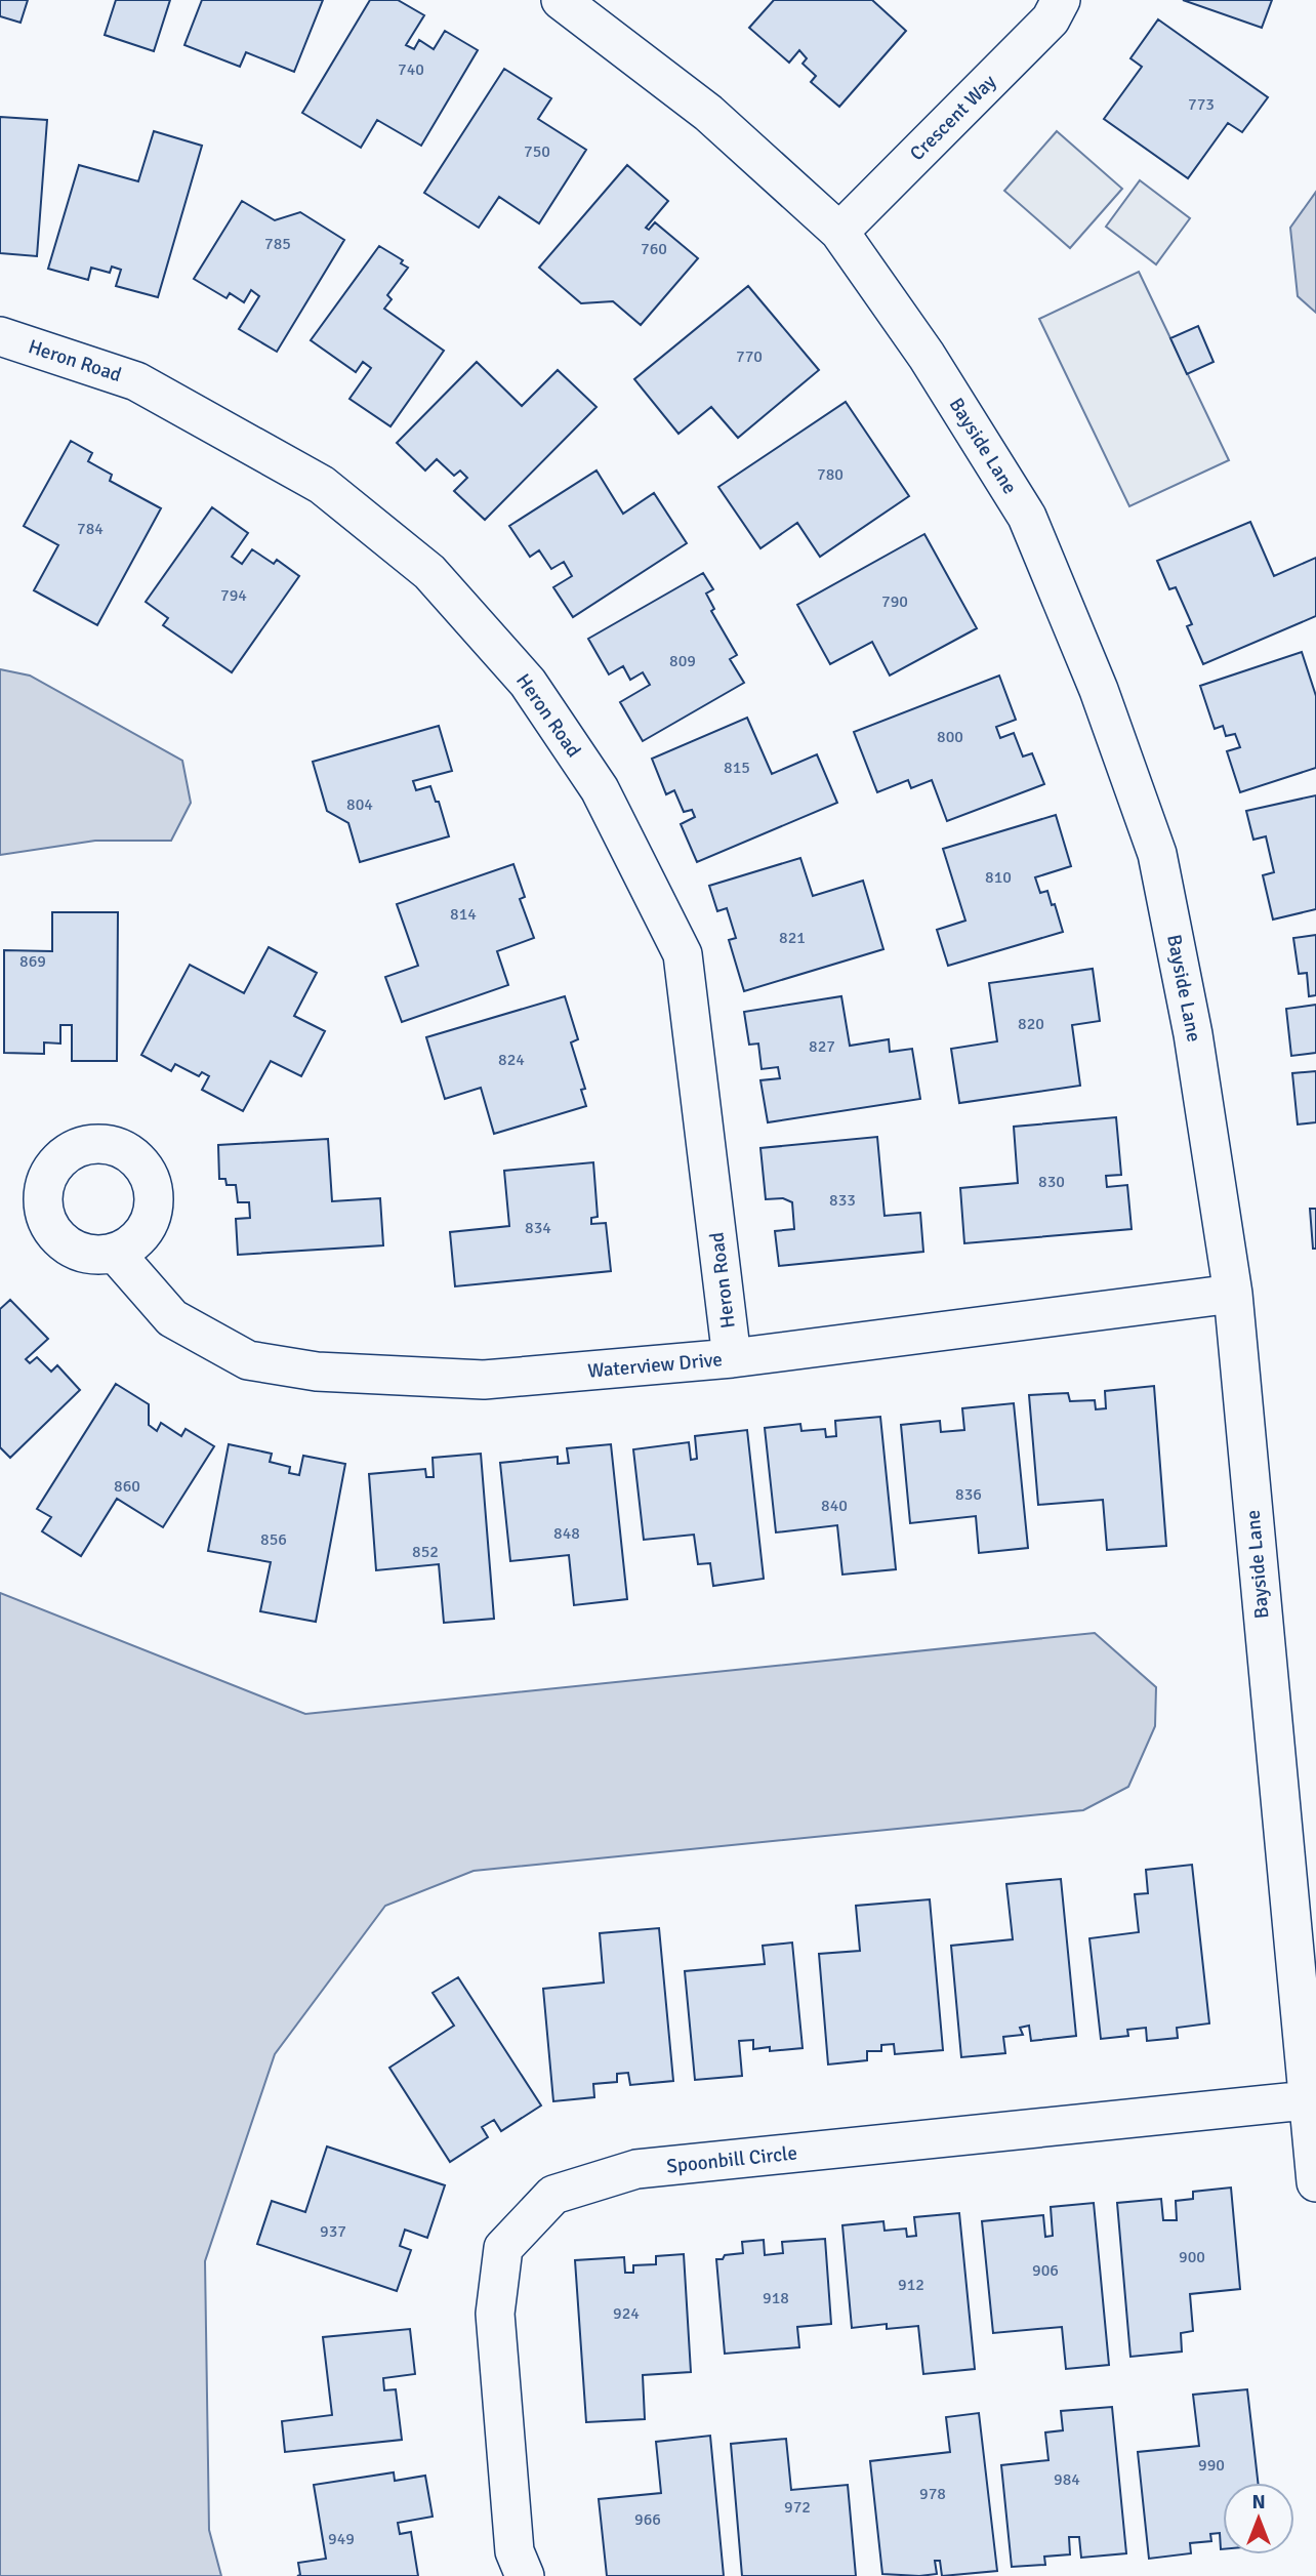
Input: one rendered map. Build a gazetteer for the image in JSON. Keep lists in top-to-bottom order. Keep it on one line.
{"streets":{"street":["Crescent Way","Heron Road","Bayside Lane","Waterview Drive","Spoonbill Circle"]},"crossings":[["Crescent Way","Bayside Lane"],["Heron Road","Waterview Drive"],["Bayside Lane","Waterview Drive"],["Bayside Lane","Spoonbill Circle"]],"house_numbers":["740","773","750","785","760","770","780","784","794","790","809","800","815","804","810","814","821","869","820","827","824","830","833","834","860","836","840","848","856","852","937","900","906","912","918","924","990","984","978","972","966","949"],"north":"top"}
